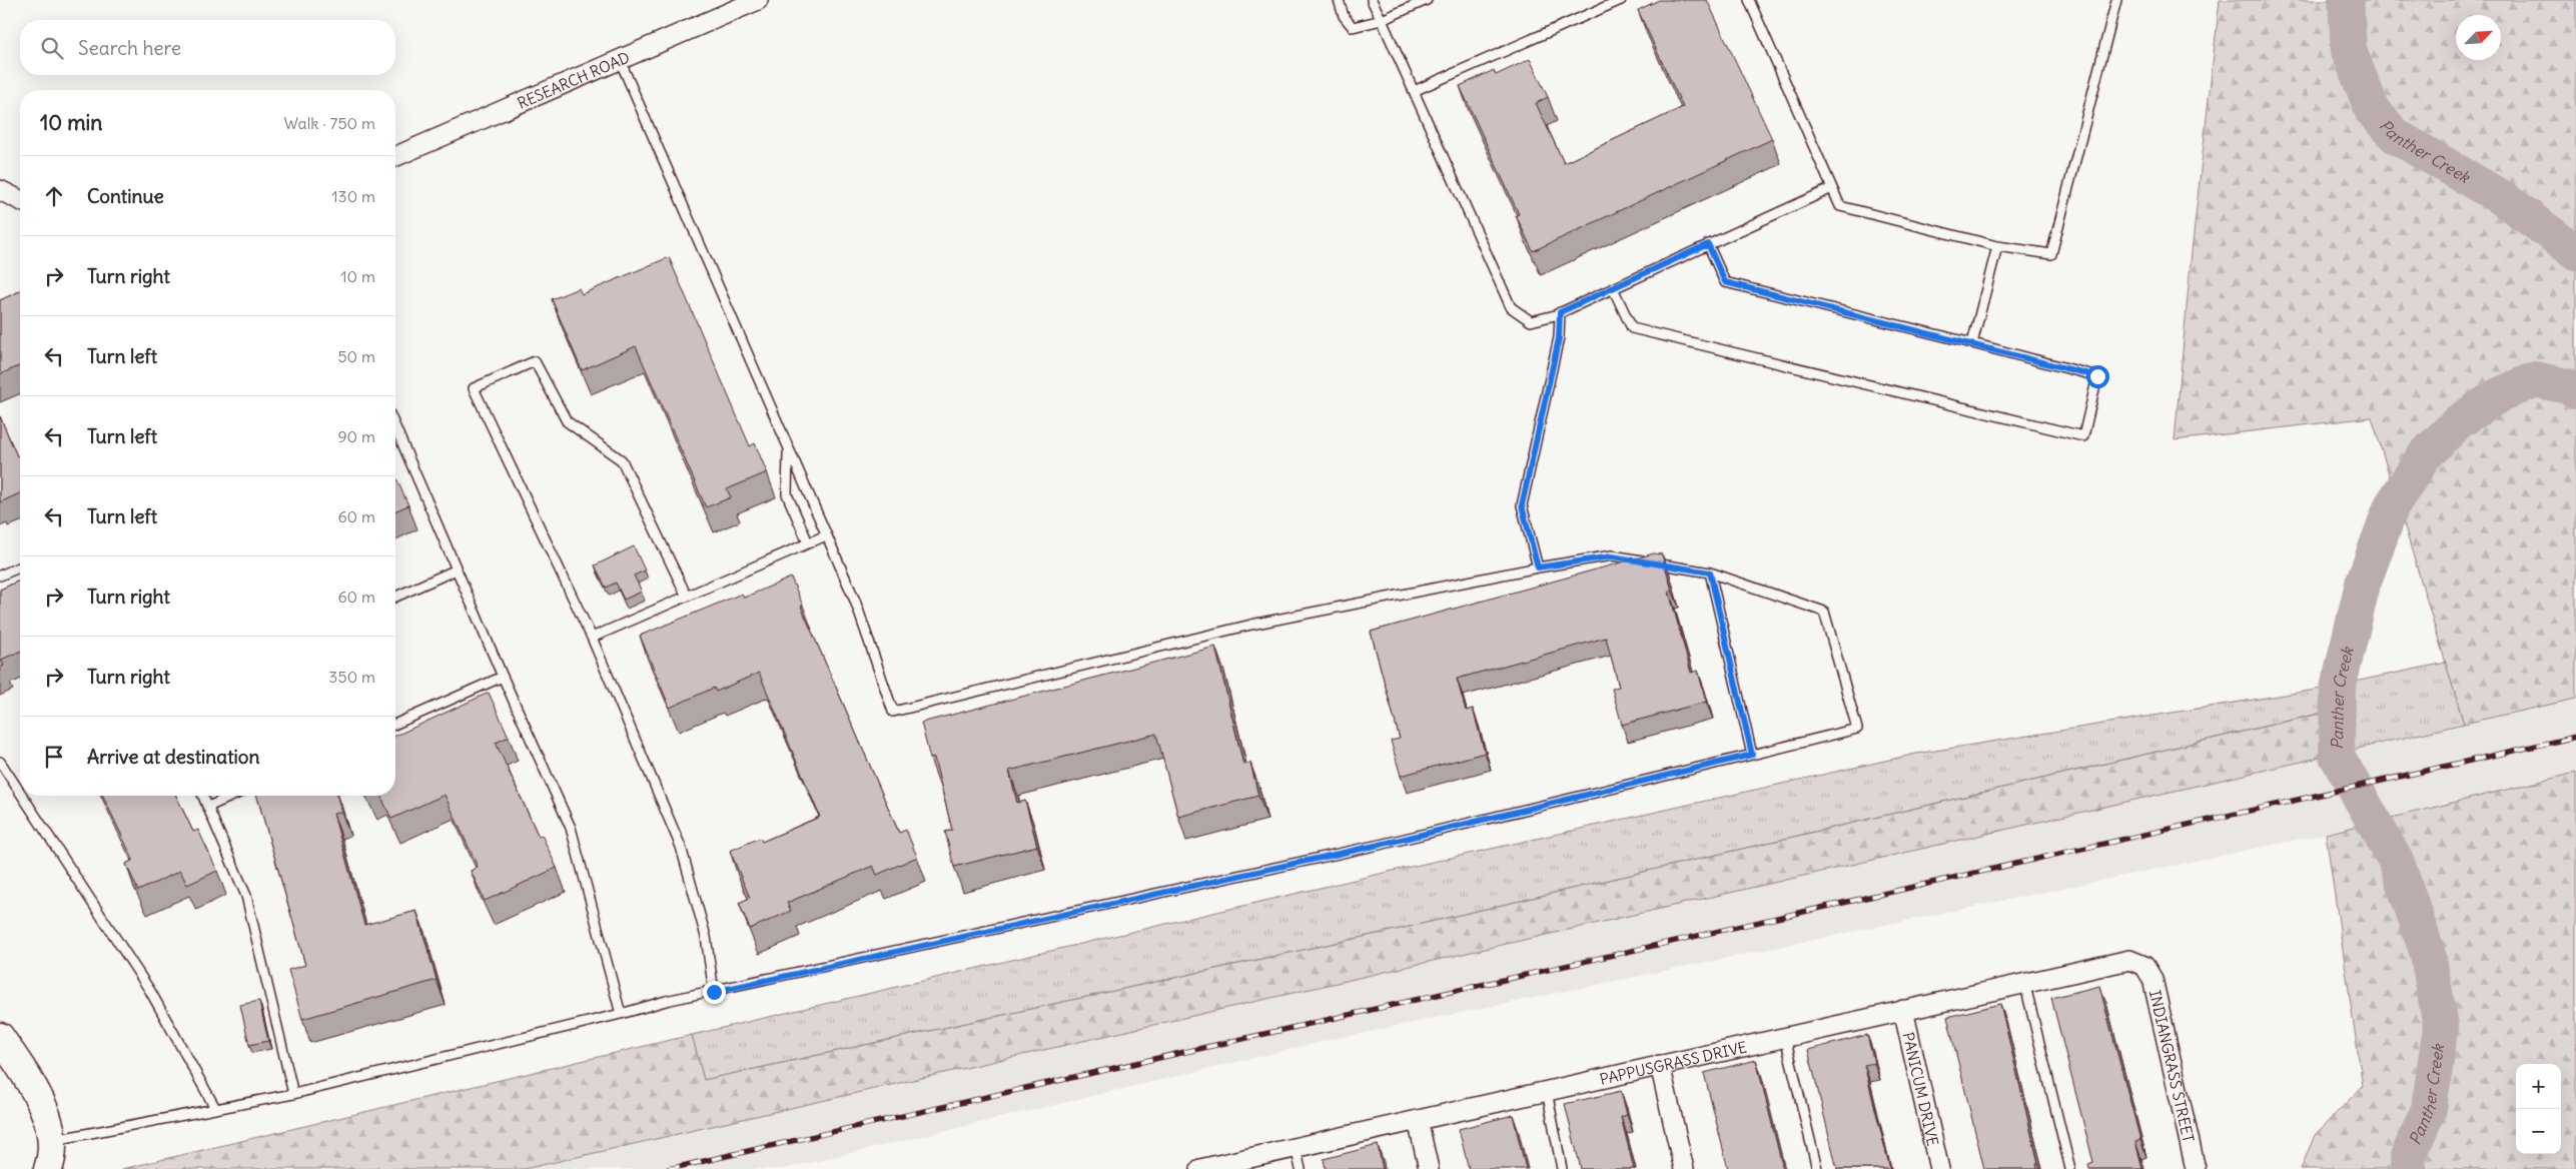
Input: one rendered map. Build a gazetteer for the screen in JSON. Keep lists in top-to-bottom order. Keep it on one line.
{"streets":{"street":["RESEARCH ROAD","PAPPUSGRASS DRIVE","INDIANGRASS STREET","PANICUM DRIVE"]},"crossings":[["PAPPUSGRASS DRIVE","INDIANGRASS STREET"],["PAPPUSGRASS DRIVE","PANICUM DRIVE"]],"water":["Panther Creek"],"north":"top right","page":{"search":"Search here","heading":["10 min","Walk · 750 m"],"list":[["Continue","130 m"],["Turn right","10 m"],["Turn left","50 m"],["Turn left","90 m"],["Turn left","60 m"],["Turn right","60 m"],["Turn right","350 m"],"Arrive at destination"],"map_buttons":["+","−"]}}
